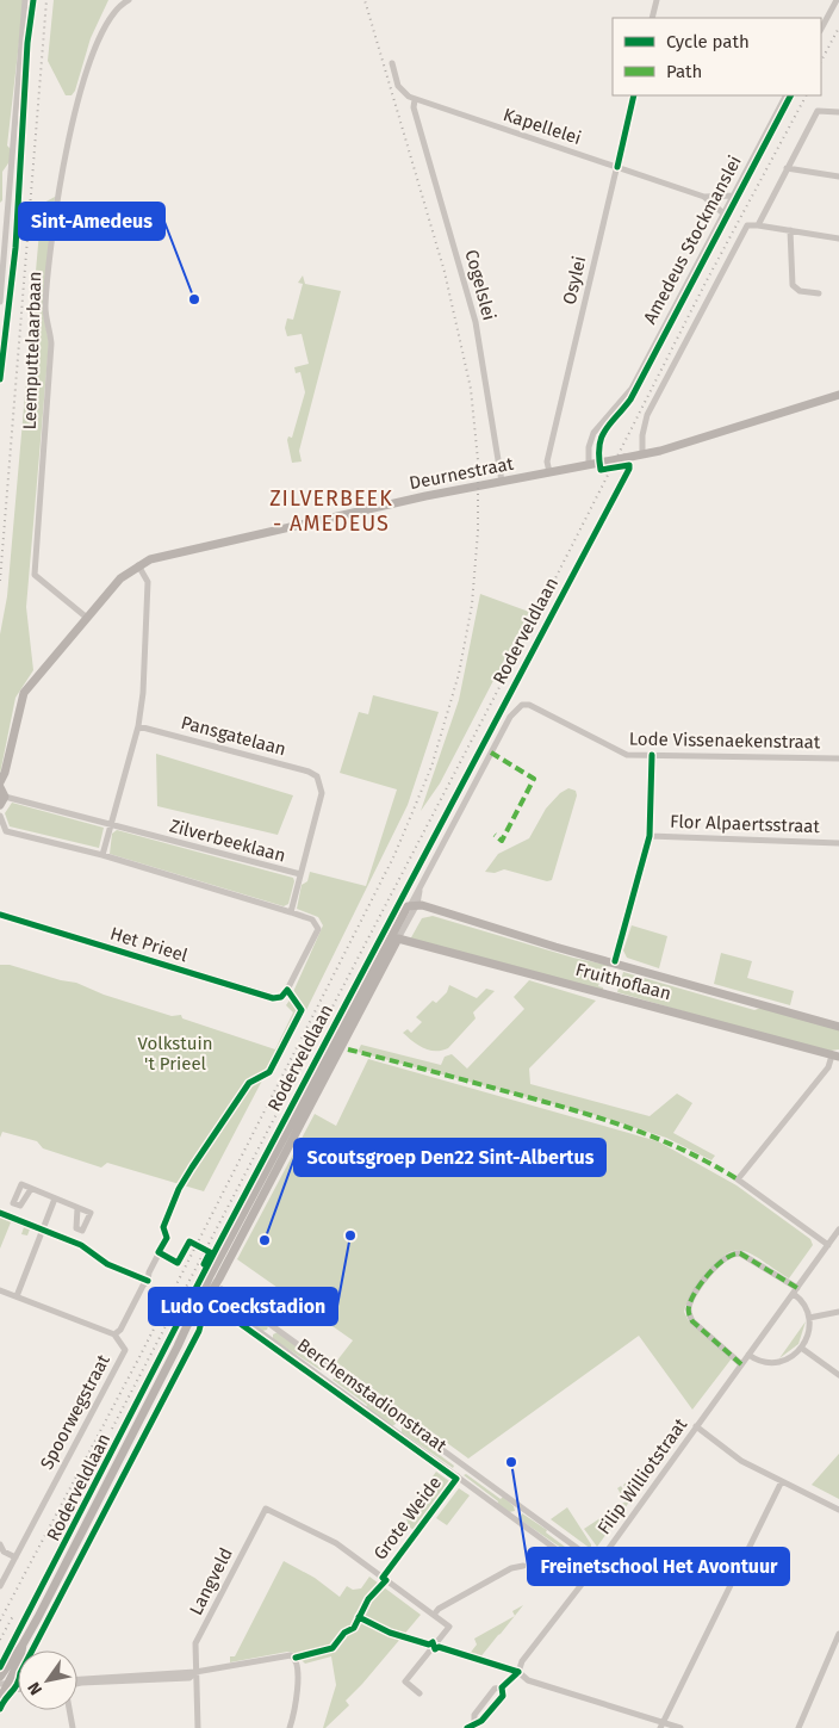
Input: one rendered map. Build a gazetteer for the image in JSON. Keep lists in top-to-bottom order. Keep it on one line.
{"streets":{"street":["Kapellelei","Amedeus Stockmanslei","Osylei","Cogelslei","Leemputtelaarbaan","Deurnestraat","Roderveldlaan","Pansgatelaan","Lode Vissenaekenstraat","Flor Alpaertsstraat","Zilverbeeklaan","Het Prieel","Fruithoflaan","Berchemstadionstraat","Spoorwegstraat","Filip Williotstraat","Grote Weide","Langveld"]},"crossings":[["Kapellelei","Amedeus Stockmanslei"],["Kapellelei","Osylei"],["Kapellelei","Cogelslei"],["Amedeus Stockmanslei","Deurnestraat"],["Osylei","Deurnestraat"],["Cogelslei","Deurnestraat"],["Leemputtelaarbaan","Deurnestraat"],["Deurnestraat","Zilverbeeklaan"],["Roderveldlaan","Lode Vissenaekenstraat"],["Roderveldlaan","Fruithoflaan"],["Roderveldlaan","Berchemstadionstraat"],["Pansgatelaan","Zilverbeeklaan"],["Zilverbeeklaan","Het Prieel"],["Berchemstadionstraat","Filip Williotstraat"],["Berchemstadionstraat","Grote Weide"],["Grote Weide","Langveld"]],"districts":["ZILVERBEEK - AMEDEUS"],"parks":["Volkstuin 't Prieel"],"places":["Sint-Amedeus","Ludo Coeckstadion","Scoutsgroep Den22 Sint-Albertus","Freinetschool Het Avontuur"],"legend":["Cycle path","Path"],"north":"bottom left"}
